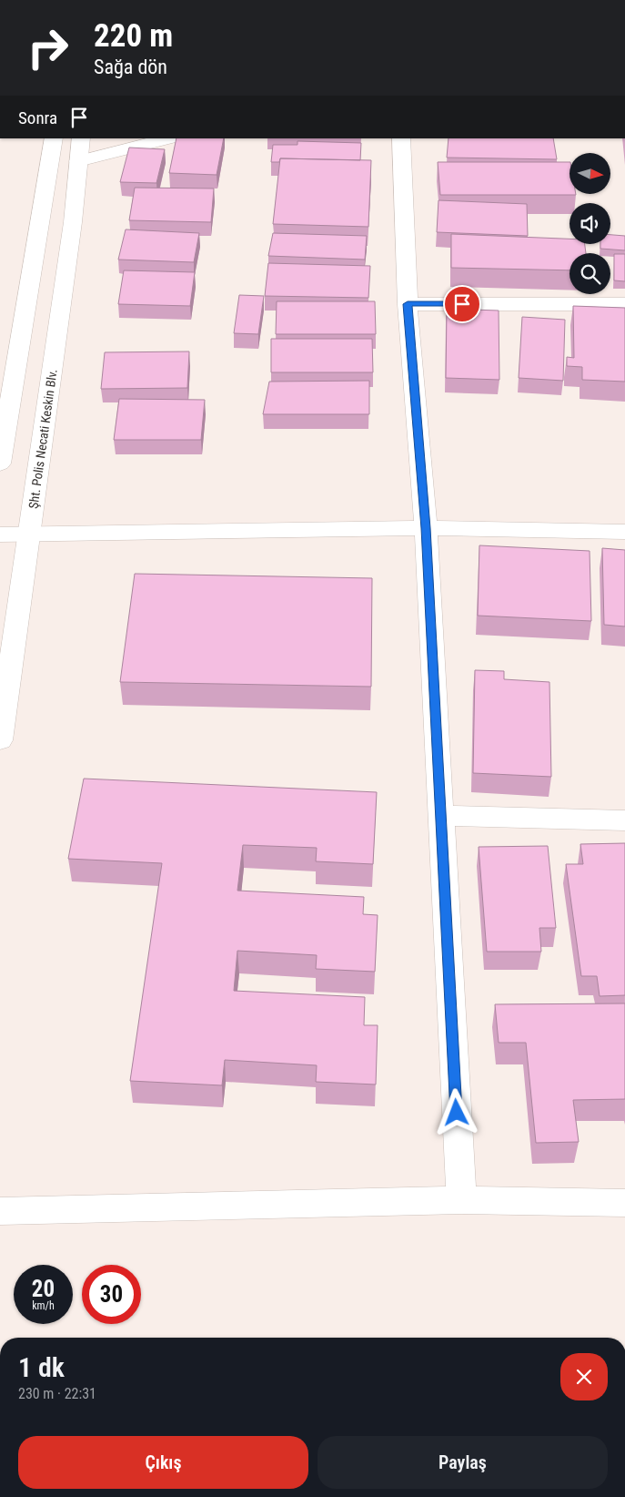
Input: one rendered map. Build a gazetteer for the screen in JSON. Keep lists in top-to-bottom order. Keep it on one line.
{"streets":{"street":["Şht. Polis Necati Keskin Blv."]},"north":"right","page":{"turn":["220 m","Sağa dön"],"then":"Sonra","speed":"20 km/h","limit":"30","heading":["1 dk","230 m · 22:31"],"buttons":["Çıkış","Paylaş"]}}
